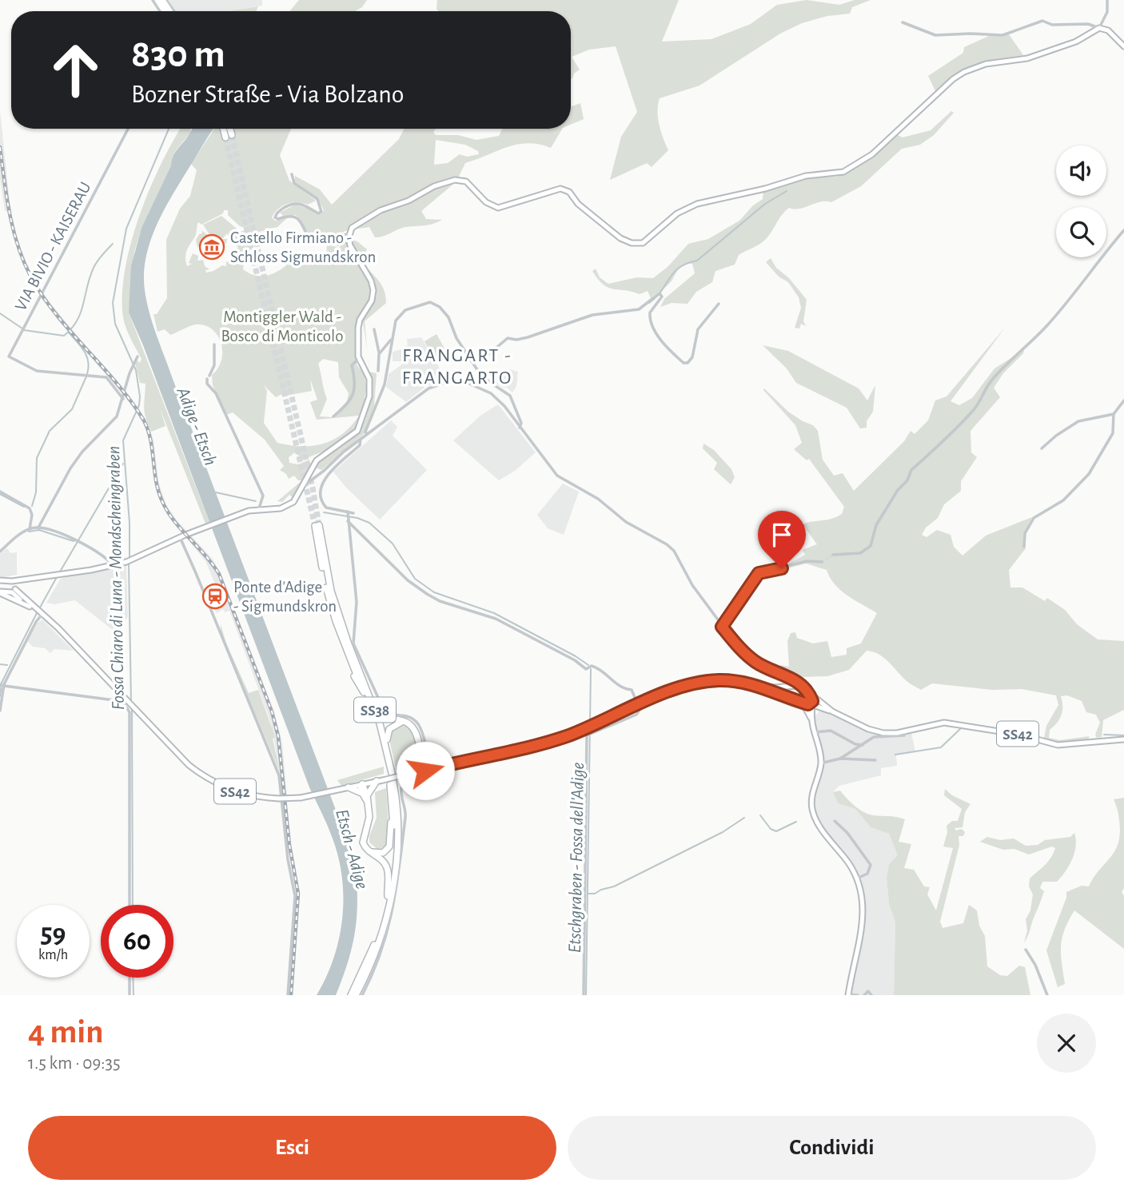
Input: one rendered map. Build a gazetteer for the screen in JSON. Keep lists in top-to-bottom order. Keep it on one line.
{"streets":{"highway":["SS38"],"main road":["SS42"],"street":["VIA BIVIO - KAISERAU"]},"districts":["FRANGART - FRANGARTO"],"water":["Adige - Etsch","Fossa Chiaro di Luna - Mondscheingraben","Etsch - Adige","Etschgraben - Fossa dell'Adige"],"parks":["Montiggler Wald - Bosco di Monticolo"],"places":{"museum":["Castello Firmiano - Schloss Sigmundskron"],"station":["Ponte d'Adige - Sigmundskron"]},"page":{"turn":["830 m","Bozner Straße - Via Bolzano"],"speed":"59 km/h","limit":"60","heading":["4 min","1.5 km · 09:35"],"buttons":["Esci","Condividi"]}}
